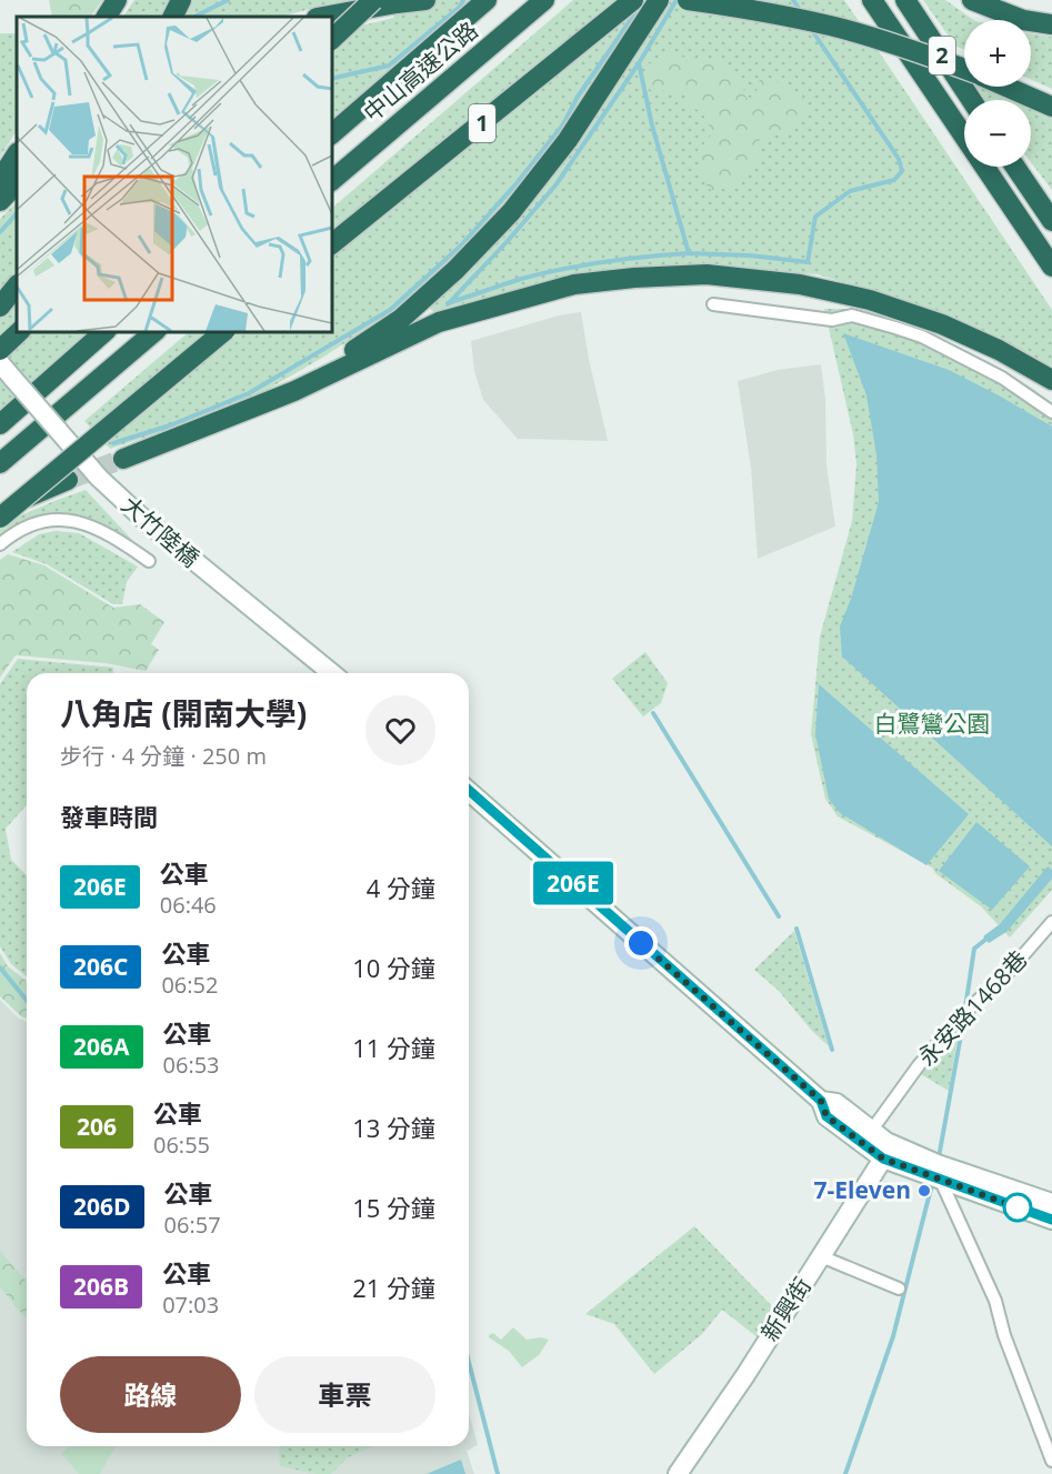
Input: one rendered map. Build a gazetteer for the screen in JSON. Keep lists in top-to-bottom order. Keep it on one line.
{"streets":{"highway":["2","中山高速公路","1"],"main road":["大竹陸橋","新興街"],"street":["永安路1468巷"]},"crossings":[["永安路1468巷","新興街"]],"parks":["白鷺鸞公園"],"places":["7-Eleven"],"lines":["bus line 206E"],"page":{"on_map":"206E","map_buttons":["+","−"],"heading":[["八角店 (開南大學)","步行 · 4 分鐘 · 250 m"],"發車時間"],"list":[{"mark":"206E","name":"公車","note":"06:46","value":"4 分鐘"},{"mark":"206C","name":"公車","note":"06:52","value":"10 分鐘"},{"mark":"206A","name":"公車","note":"06:53","value":"11 分鐘"},{"mark":"206","name":"公車","note":"06:55","value":"13 分鐘"},{"mark":"206D","name":"公車","note":"06:57","value":"15 分鐘"},{"mark":"206B","name":"公車","note":"07:03","value":"21 分鐘"}],"buttons":["路線","車票"]}}
